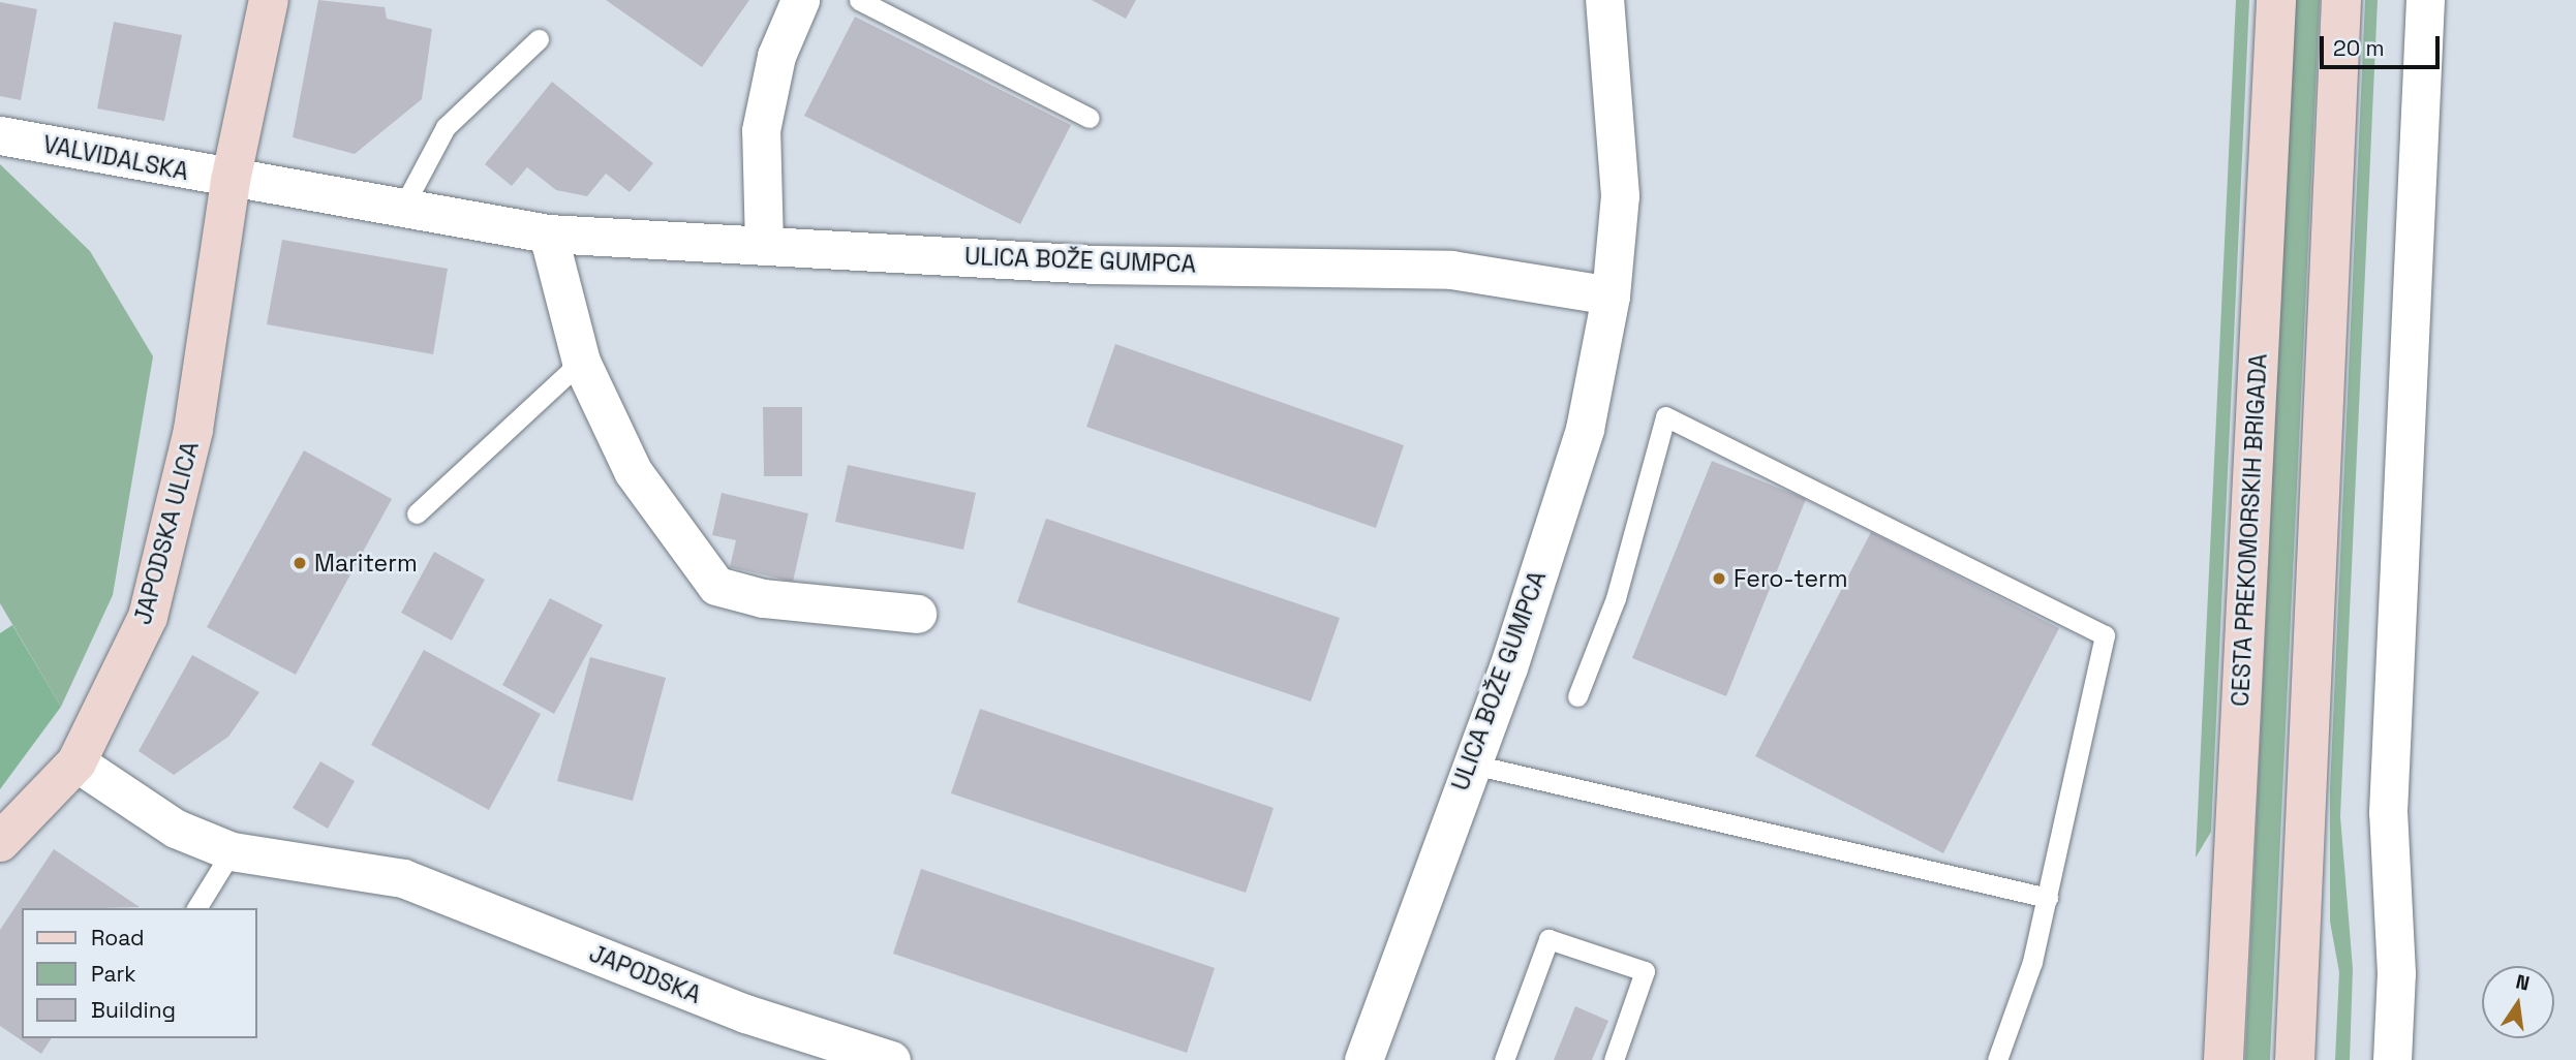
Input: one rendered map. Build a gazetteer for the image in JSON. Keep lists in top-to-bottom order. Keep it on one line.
{"streets":{"main road":["CESTA PREKOMORSKIH BRIGADA","JAPODSKA ULICA"],"street":["VALVIDALSKA","ULICA BOŽE GUMPCA","JAPODSKA"]},"crossings":[["VALVIDALSKA","JAPODSKA ULICA"],["JAPODSKA ULICA","JAPODSKA"]],"places":["Mariterm","Fero-term"],"legend":["Road","Park","Building"],"scale_bar":"20 m","north":"top"}
